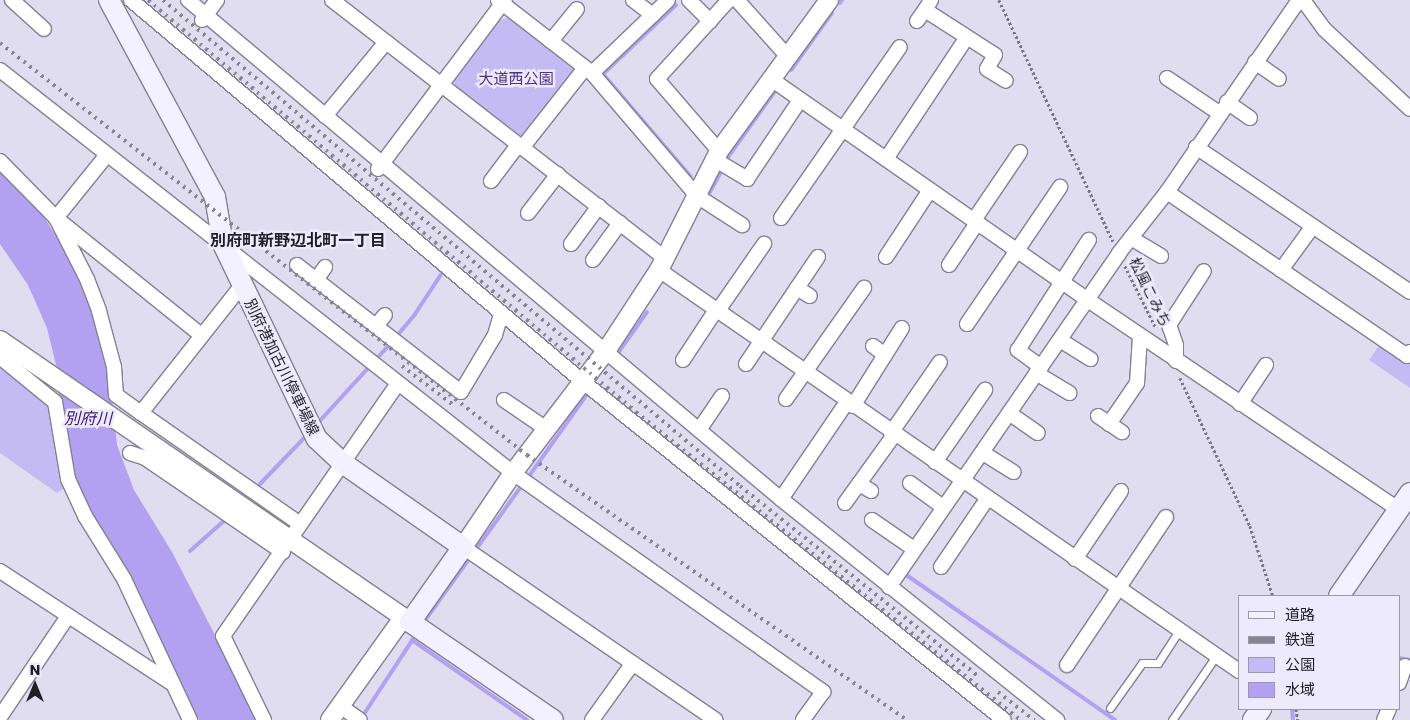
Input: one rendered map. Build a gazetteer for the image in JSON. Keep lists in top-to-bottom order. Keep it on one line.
{"streets":{"main road":["別府港加古川停車場線"],"path":["松風こみち"]},"districts":["別府町新野辺北町一丁目"],"water":["別府川"],"parks":["大道西公園"],"legend":["道路","鉄道","公園","水域"],"north":"top"}
